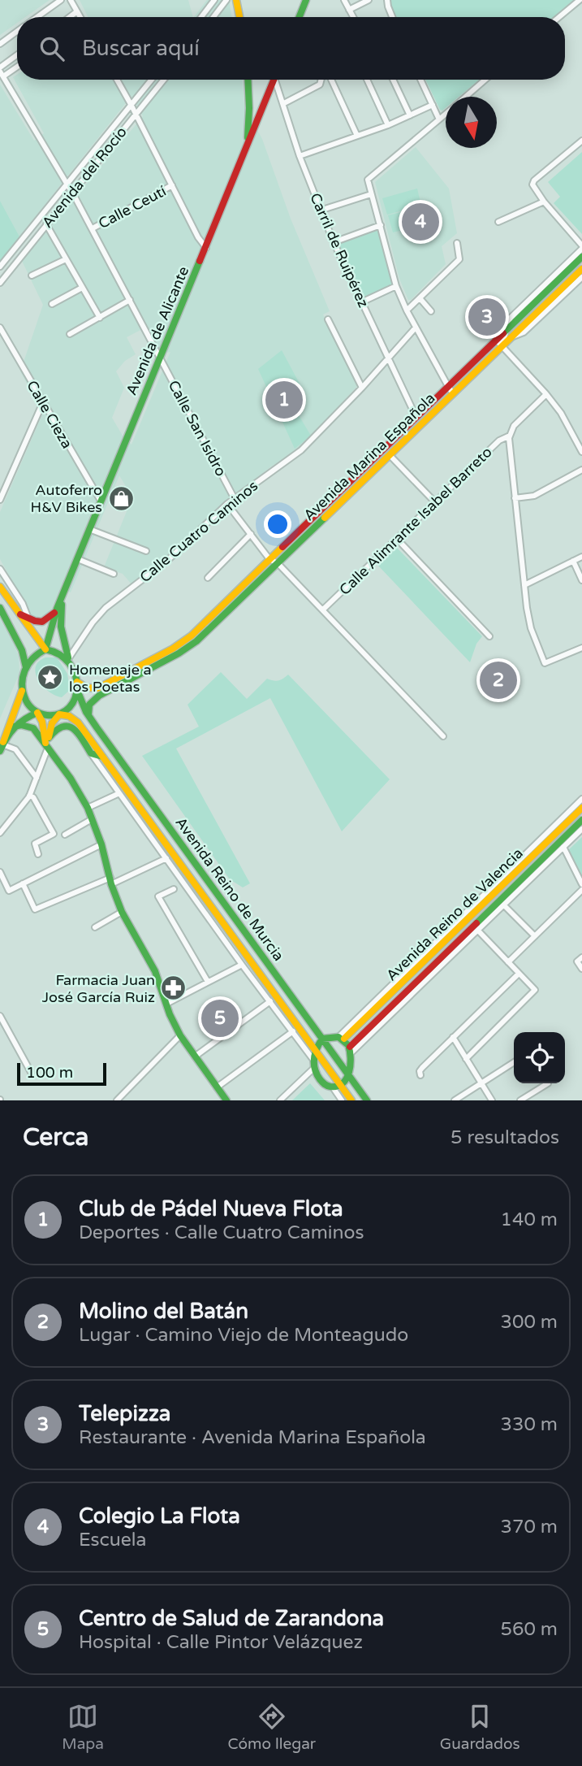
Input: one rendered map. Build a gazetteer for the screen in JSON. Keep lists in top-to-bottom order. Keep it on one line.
{"streets":{"main road":["Avenida de Alicante","Avenida Marina Española","Avenida Reino de Murcia","Avenida Reino de Valencia"],"street":["Avenida del Rocío","Calle Ceutí","Carril de Ruipérez","Calle Cieza","Calle San Isidro","Calle Alimrante Isabel Barreto","Calle Cuatro Caminos"]},"crossings":[["Avenida del Rocío","Calle San Isidro"],["Calle Ceutí","Calle San Isidro"],["Carril de Ruipérez","Avenida Marina Española"],["Carril de Ruipérez","Calle Cuatro Caminos"],["Avenida de Alicante","Calle Cieza"],["Avenida de Alicante","Calle San Isidro"],["Avenida de Alicante","Avenida Marina Española"],["Avenida de Alicante","Calle Cuatro Caminos"],["Avenida de Alicante","Avenida Reino de Murcia"],["Calle San Isidro","Calle Cuatro Caminos"],["Avenida Marina Española","Calle Cuatro Caminos"],["Avenida Marina Española","Avenida Reino de Murcia"],["Calle Cuatro Caminos","Avenida Reino de Murcia"]],"places":{"shop":["Autoferro H&V Bikes"],"place":["Homenaje a los Poetas"],"pharmacy":["Farmacia Juan José García Ruiz"]},"scale_bar":"100 m","north":"bottom","page":{"search":"Buscar aquí","pins":["4","3","1","2","5"],"scale":"100 m","heading":["Cerca","5 resultados"],"list":[{"mark":"1","name":"Club de Pádel Nueva Flota","note":"Deportes · Calle Cuatro Caminos","value":"140 m"},{"mark":"2","name":"Molino del Batán","note":"Lugar · Camino Viejo de Monteagudo","value":"300 m"},{"mark":"3","name":"Telepizza","note":"Restaurante · Avenida Marina Española","value":"330 m"},{"mark":"4","name":"Colegio La Flota","note":"Escuela","value":"370 m"},{"mark":"5","name":"Centro de Salud de Zarandona","note":"Hospital · Calle Pintor Velázquez","value":"560 m"}],"nav":["Mapa","Cómo llegar","Guardados"]}}
